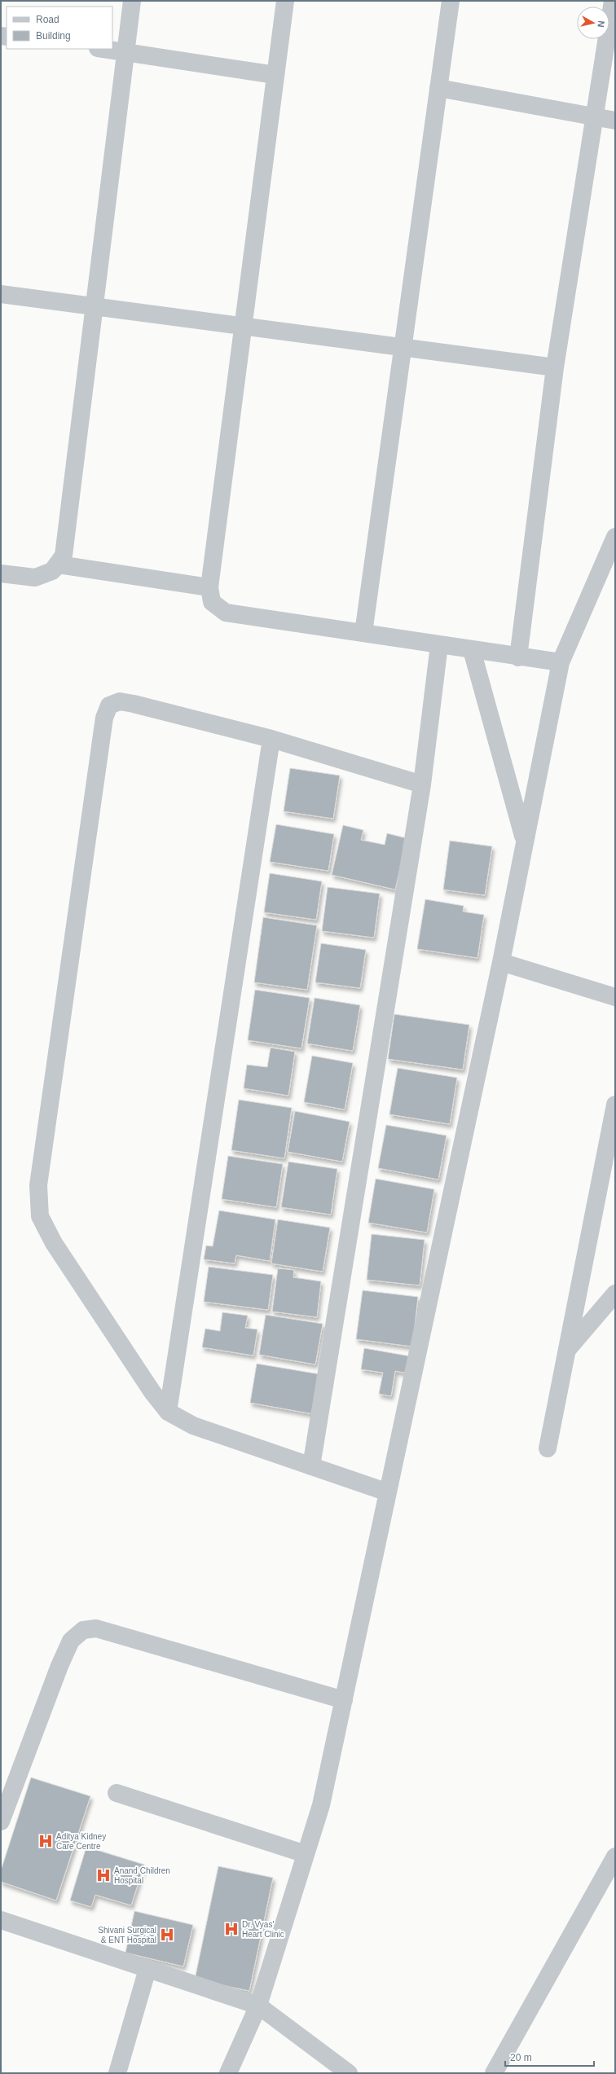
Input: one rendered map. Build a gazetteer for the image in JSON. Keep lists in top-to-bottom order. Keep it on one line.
{"places":{"hospital":["Aditya Kidney Care Centre","Anand Children Hospital","Dr. Vyas' Heart Clinic","Shivani Surgical & ENT Hospital"]},"legend":["Road","Building"],"scale_bar":"20 m","north":"right"}
